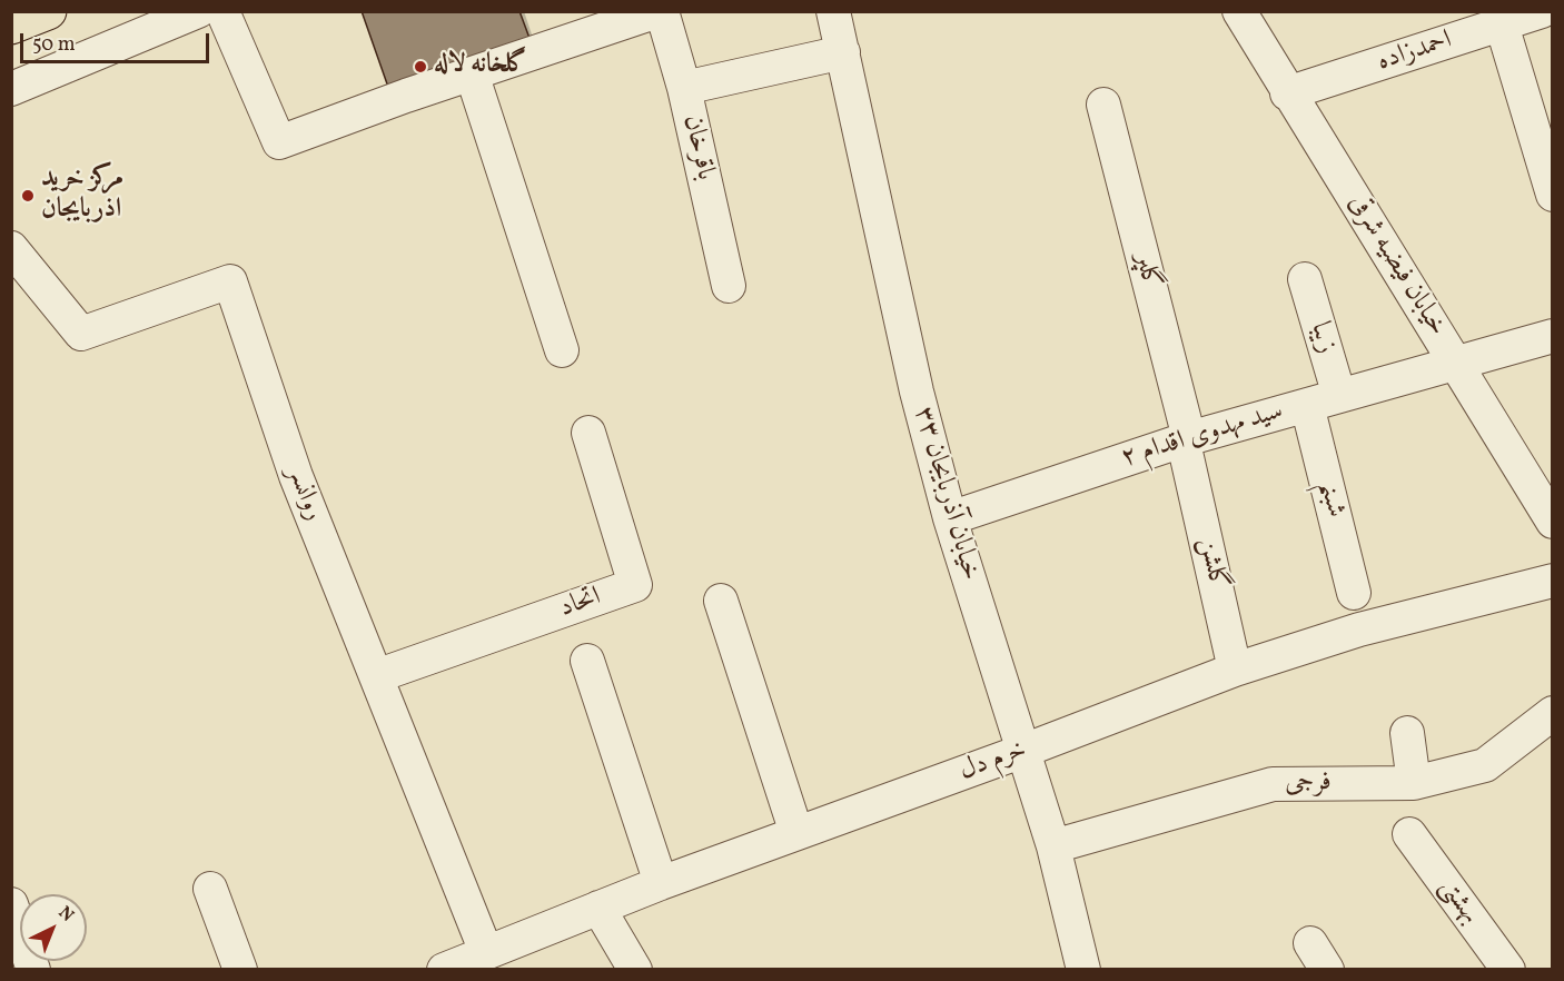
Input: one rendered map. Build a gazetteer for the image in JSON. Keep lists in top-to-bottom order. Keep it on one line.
{"streets":{"street":["احمدزاده","باقرخان","خیابان فیضیه شرقی","گلپر","زیبا","سید مهدوی اقدام ۲","روانسر","خیابان آذربایجان ۳۳","شبنم","گلشن","اتحاد","خرم دل","فرجی","بهشتی"]},"crossings":[["احمدزاده","خیابان فیضیه شرقی"],["خیابان فیضیه شرقی","سید مهدوی اقدام ۲"],["گلپر","سید مهدوی اقدام ۲"],["گلپر","گلشن"],["زیبا","سید مهدوی اقدام ۲"],["سید مهدوی اقدام ۲","خیابان آذربایجان ۳۳"],["سید مهدوی اقدام ۲","شبنم"],["سید مهدوی اقدام ۲","گلشن"],["روانسر","اتحاد"],["روانسر","خرم دل"],["خیابان آذربایجان ۳۳","خرم دل"],["خیابان آذربایجان ۳۳","فرجی"],["گلشن","خرم دل"]],"places":["گلخانه لاله","مرکز خرید اذربایجان"],"scale_bar":"50 m","north":"top right"}
